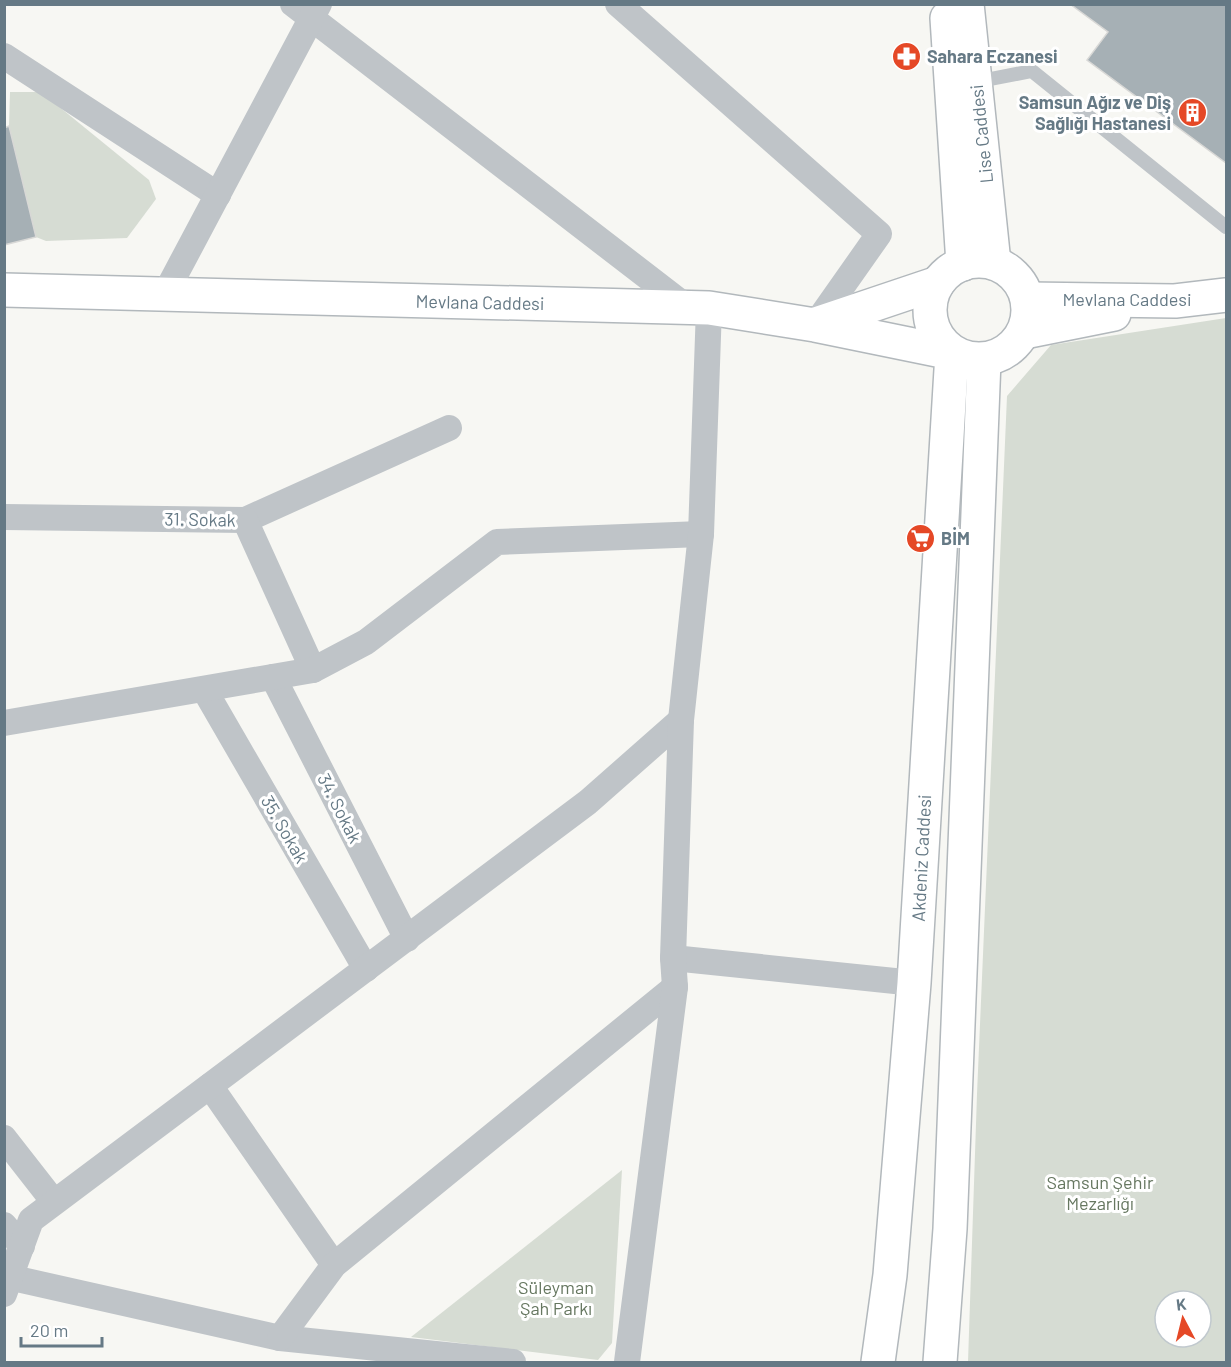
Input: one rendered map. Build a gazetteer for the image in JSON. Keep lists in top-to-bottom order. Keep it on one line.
{"streets":{"main road":["Lise Caddesi","Mevlana Caddesi","Akdeniz Caddesi"],"street":["31. Sokak","34. Sokak","35. Sokak"]},"crossings":[["Lise Caddesi","Mevlana Caddesi"],["Lise Caddesi","Akdeniz Caddesi"],["Mevlana Caddesi","Akdeniz Caddesi"]],"parks":["Samsun Şehir Mezarlığı","Süleyman Şah Parkı"],"places":{"pharmacy":["Sahara Eczanesi"],"building":["Samsun Ağız ve Diş Sağlığı Hastanesi"],"supermarket":["BİM"]},"scale_bar":"20 m","north":"top"}
